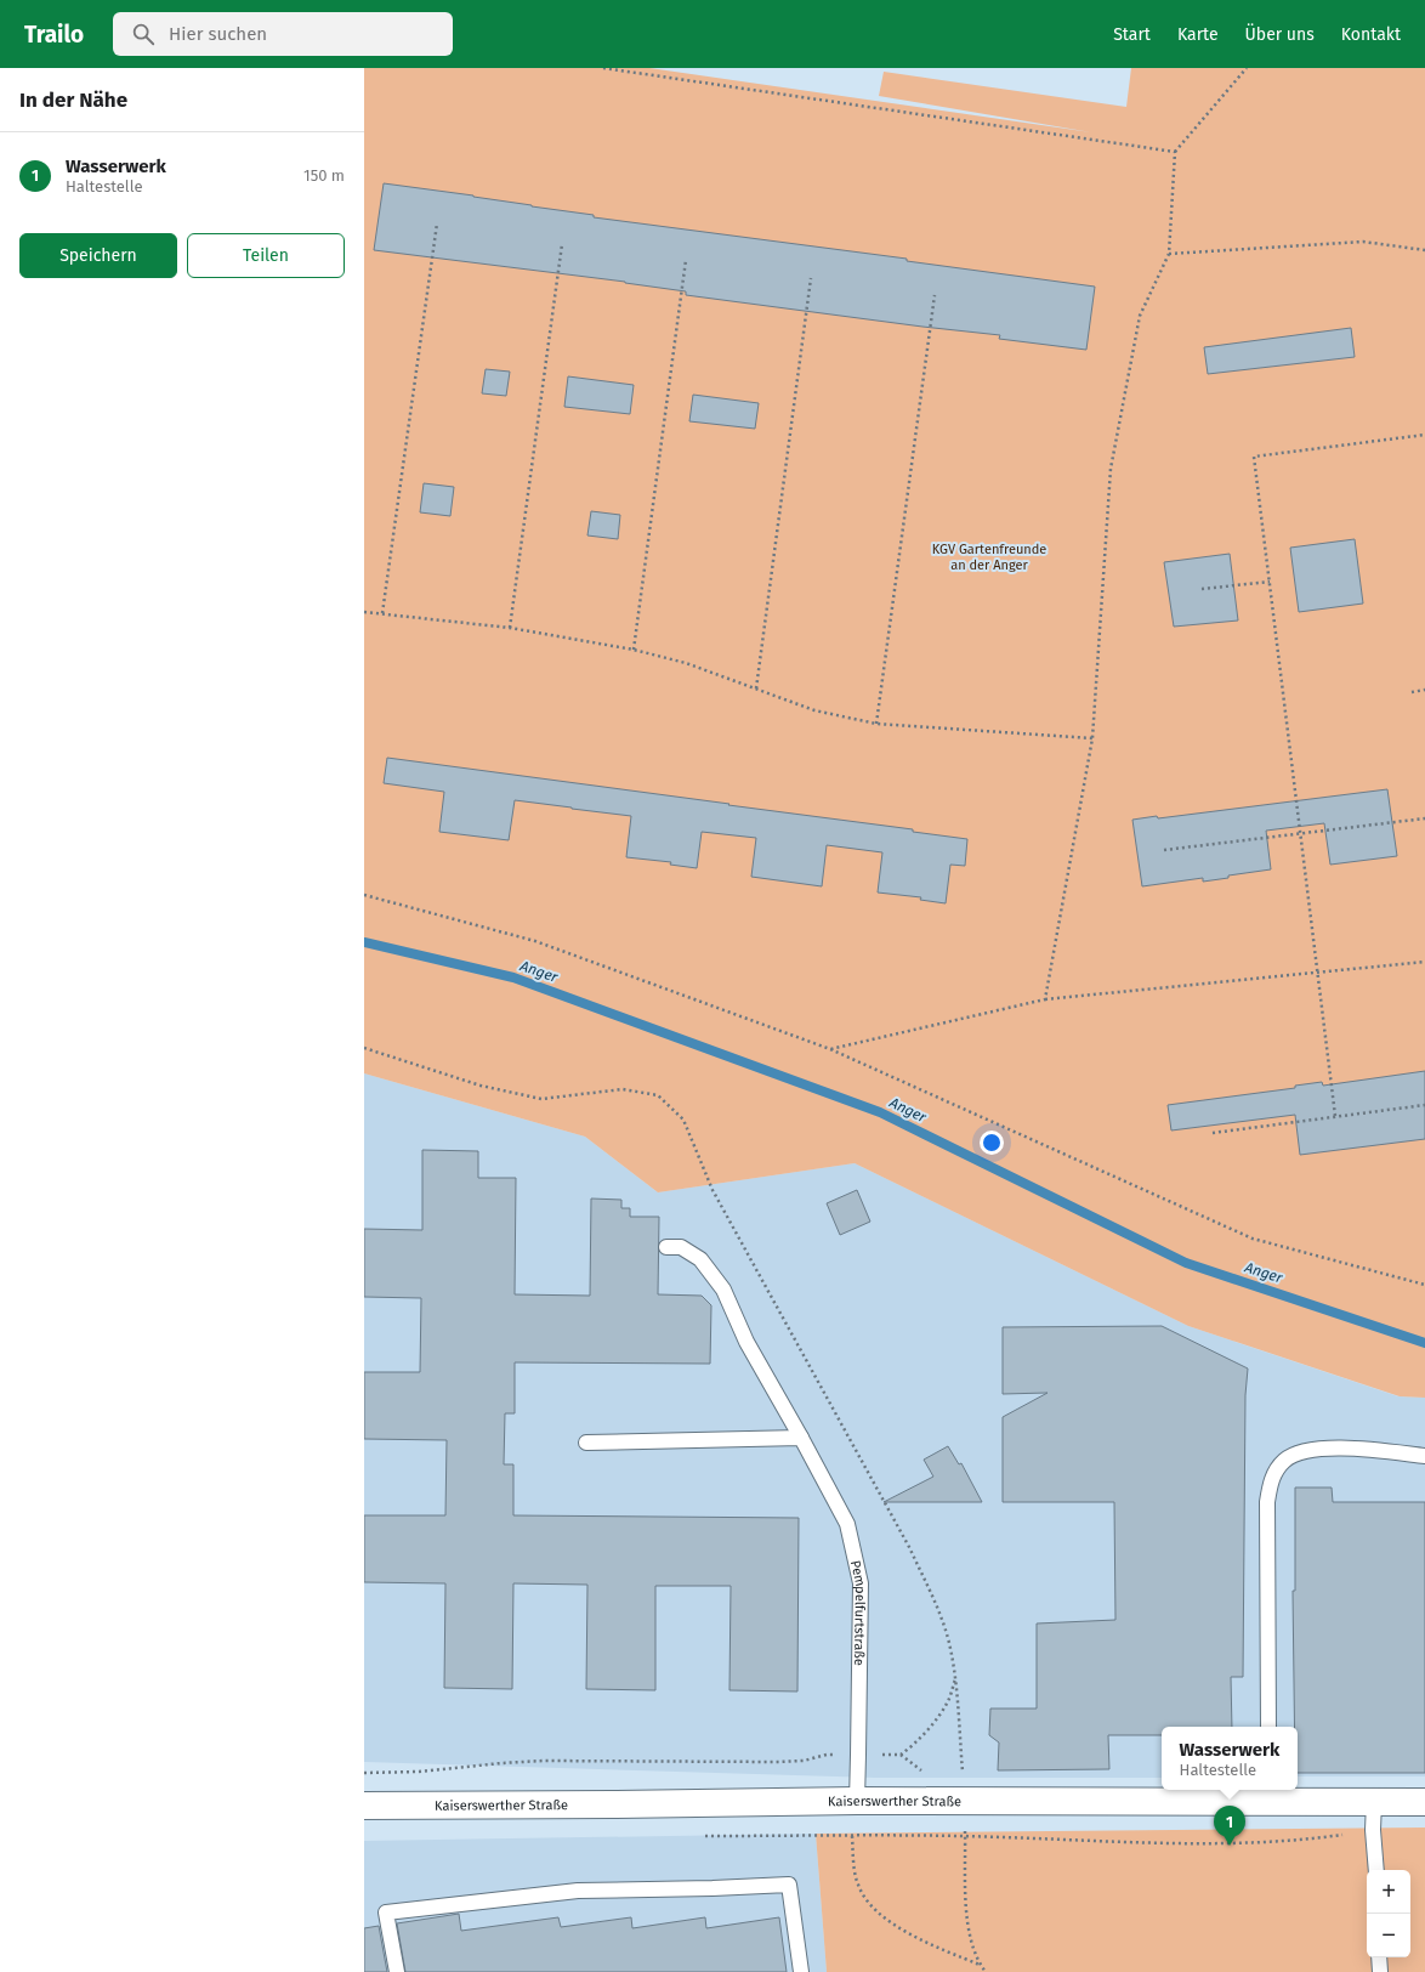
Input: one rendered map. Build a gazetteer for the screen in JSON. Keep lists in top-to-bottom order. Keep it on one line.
{"streets":{"main road":["Kaiserswerther Straße"],"lane":["Pempelfurtstraße"]},"crossings":[["Pempelfurtstraße","Kaiserswerther Straße"]],"water":["Anger"],"parks":["KGV Gartenfreunde an der Anger"],"page":{"header":"Trailo","search":"Hier suchen","nav":["Start","Karte","Über uns","Kontakt"],"heading":"In der Nähe","list":[{"mark":"1","name":"Wasserwerk","note":"Haltestelle","value":"150 m"}],"buttons":["Speichern","Teilen"],"popup":["Wasserwerk","Haltestelle"],"pins":"1","map_buttons":["+","−"]}}
